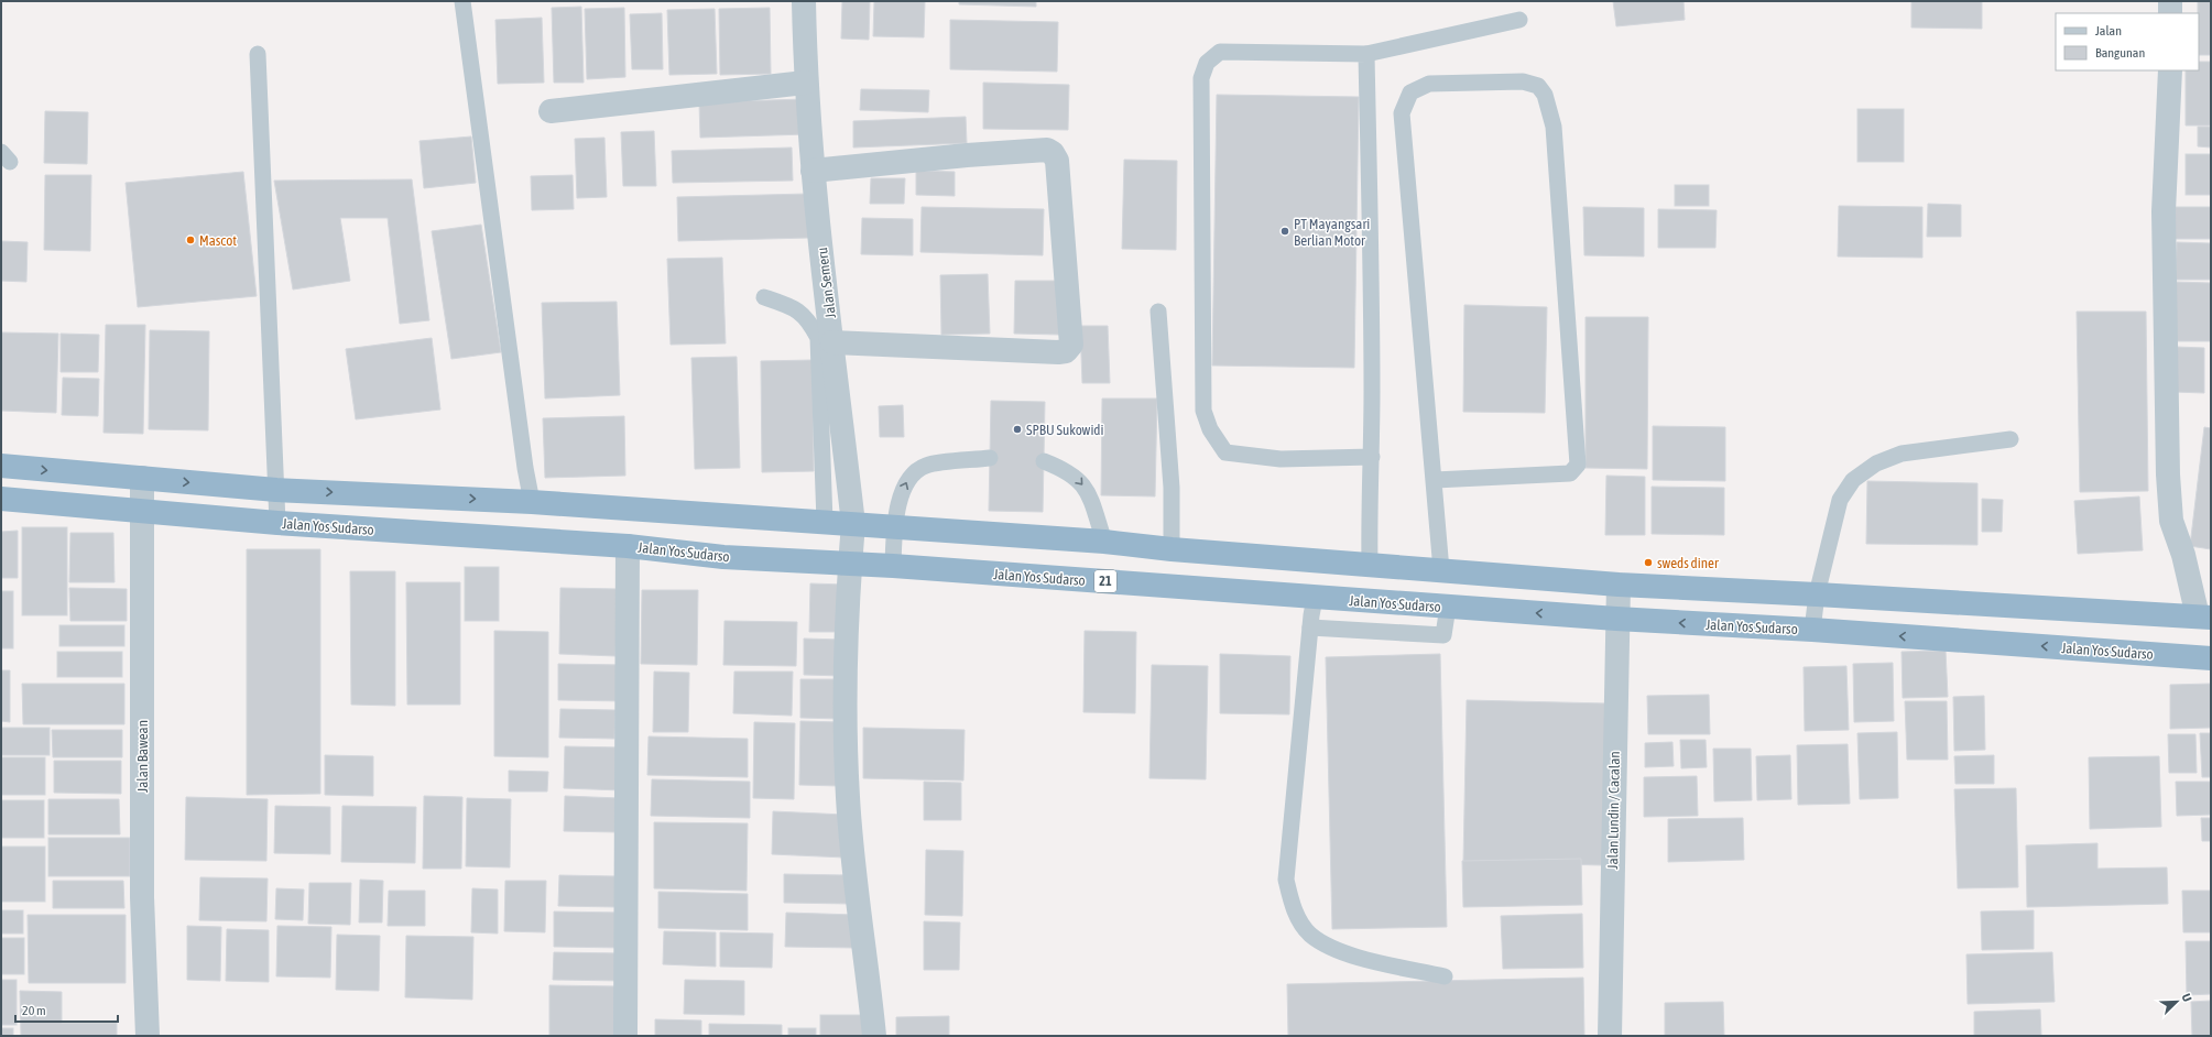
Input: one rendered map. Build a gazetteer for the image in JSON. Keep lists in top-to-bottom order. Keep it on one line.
{"streets":{"highway":["Jalan Yos Sudarso","21"],"street":["Jalan Semeru","Jalan Bawean","Jalan Lundin / Cacalan"]},"crossings":[["Jalan Semeru","Jalan Yos Sudarso"],["Jalan Yos Sudarso","Jalan Bawean"],["Jalan Yos Sudarso","Jalan Lundin / Cacalan"]],"places":["PT Mayangsari Berlian Motor","Mascot","SPBU Sukowidi","sweds diner"],"legend":["Jalan","Bangunan"],"scale_bar":"20 m","north":"top right"}
